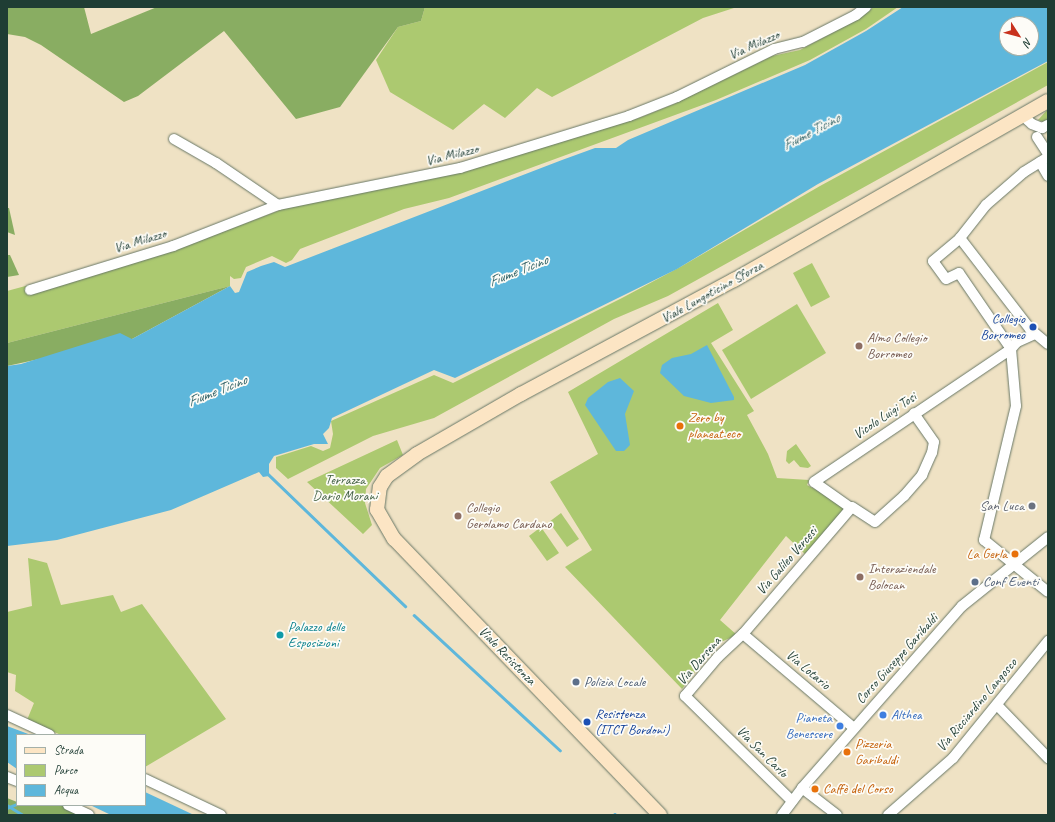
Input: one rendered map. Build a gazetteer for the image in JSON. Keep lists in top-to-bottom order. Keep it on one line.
{"streets":{"main road":["Viale Lungoticino Sforza","Viale Resistenza"],"street":["Via Milazzo","Vicolo Luigi Tosi","Via Galileo Vercesi","Corso Giuseppe Garibaldi","Via Darsena","Via Lotario","Via Ricciardino Langosco","Via San Carlo"]},"crossings":[["Viale Lungoticino Sforza","Viale Resistenza"],["Vicolo Luigi Tosi","Via Galileo Vercesi"],["Via Galileo Vercesi","Via Darsena"],["Via Galileo Vercesi","Via Lotario"],["Corso Giuseppe Garibaldi","Via Lotario"],["Corso Giuseppe Garibaldi","Via San Carlo"],["Via Darsena","Via Lotario"],["Via Darsena","Via San Carlo"]],"water":["Fiume Ticino"],"parks":["Terrazza Dario Morani"],"places":["Collegio Borromeo","Almo Collegio Borromeo","Zero by planeat.eco","San Luca","Collegio Gerolamo Cardano","La Gerla","Interaziendale Bolocan","Conf Eventi","Palazzo delle Esposizioni","Polizia Locale","Althea","Resistenza (ITCT Bordoni)","Pianeta Benessere","Pizzeria Garibaldi","Caffè del Corso"],"legend":["Strada","Parco","Acqua"],"north":"bottom right"}
